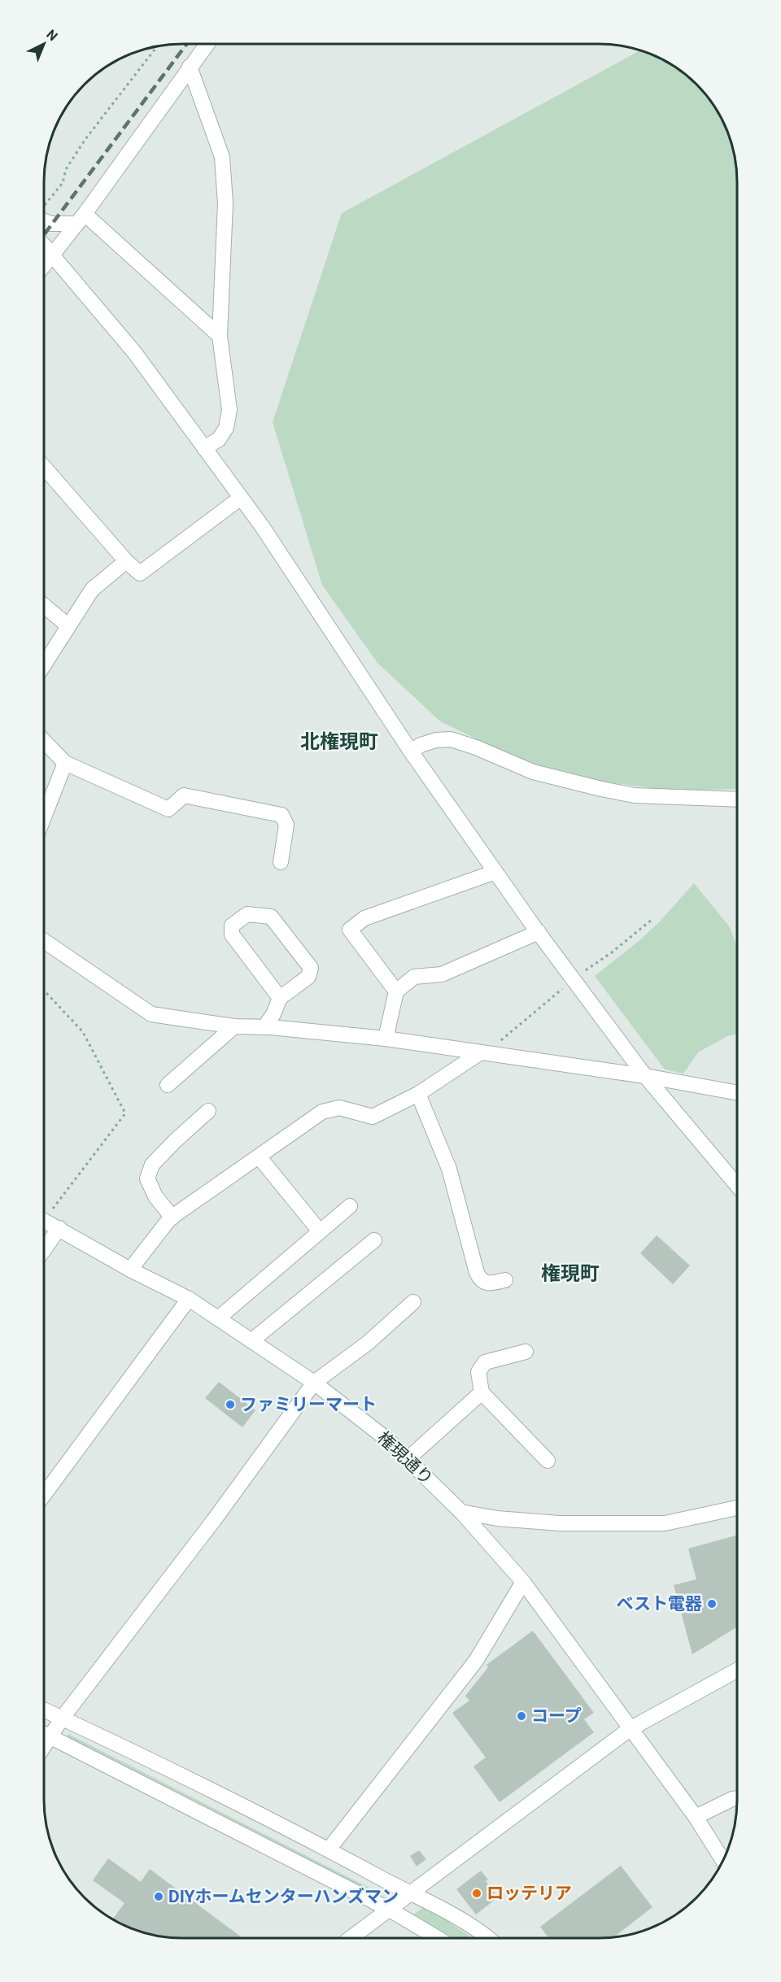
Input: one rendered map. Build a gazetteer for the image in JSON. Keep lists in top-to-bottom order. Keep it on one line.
{"streets":{"street":["権現通り"]},"districts":["北権現町","権現町"],"places":["ファミリーマート","ベスト電器","コープ","ロッテリア","DIYホームセンターハンズマン"],"north":"top right"}
